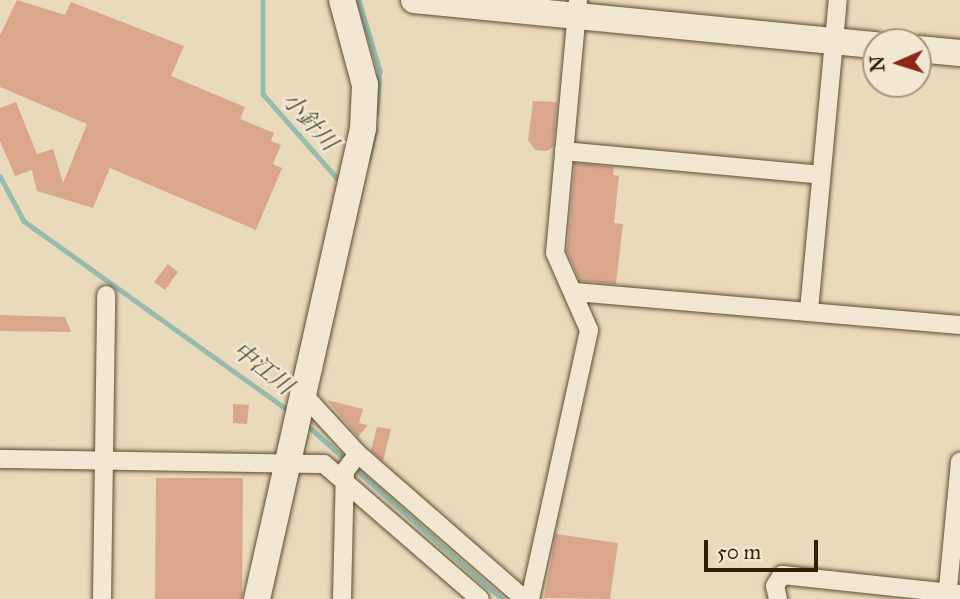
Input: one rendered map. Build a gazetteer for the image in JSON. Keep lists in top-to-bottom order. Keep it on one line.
{"water":["小針川","中江川"],"scale_bar":"50 m","north":"left"}
